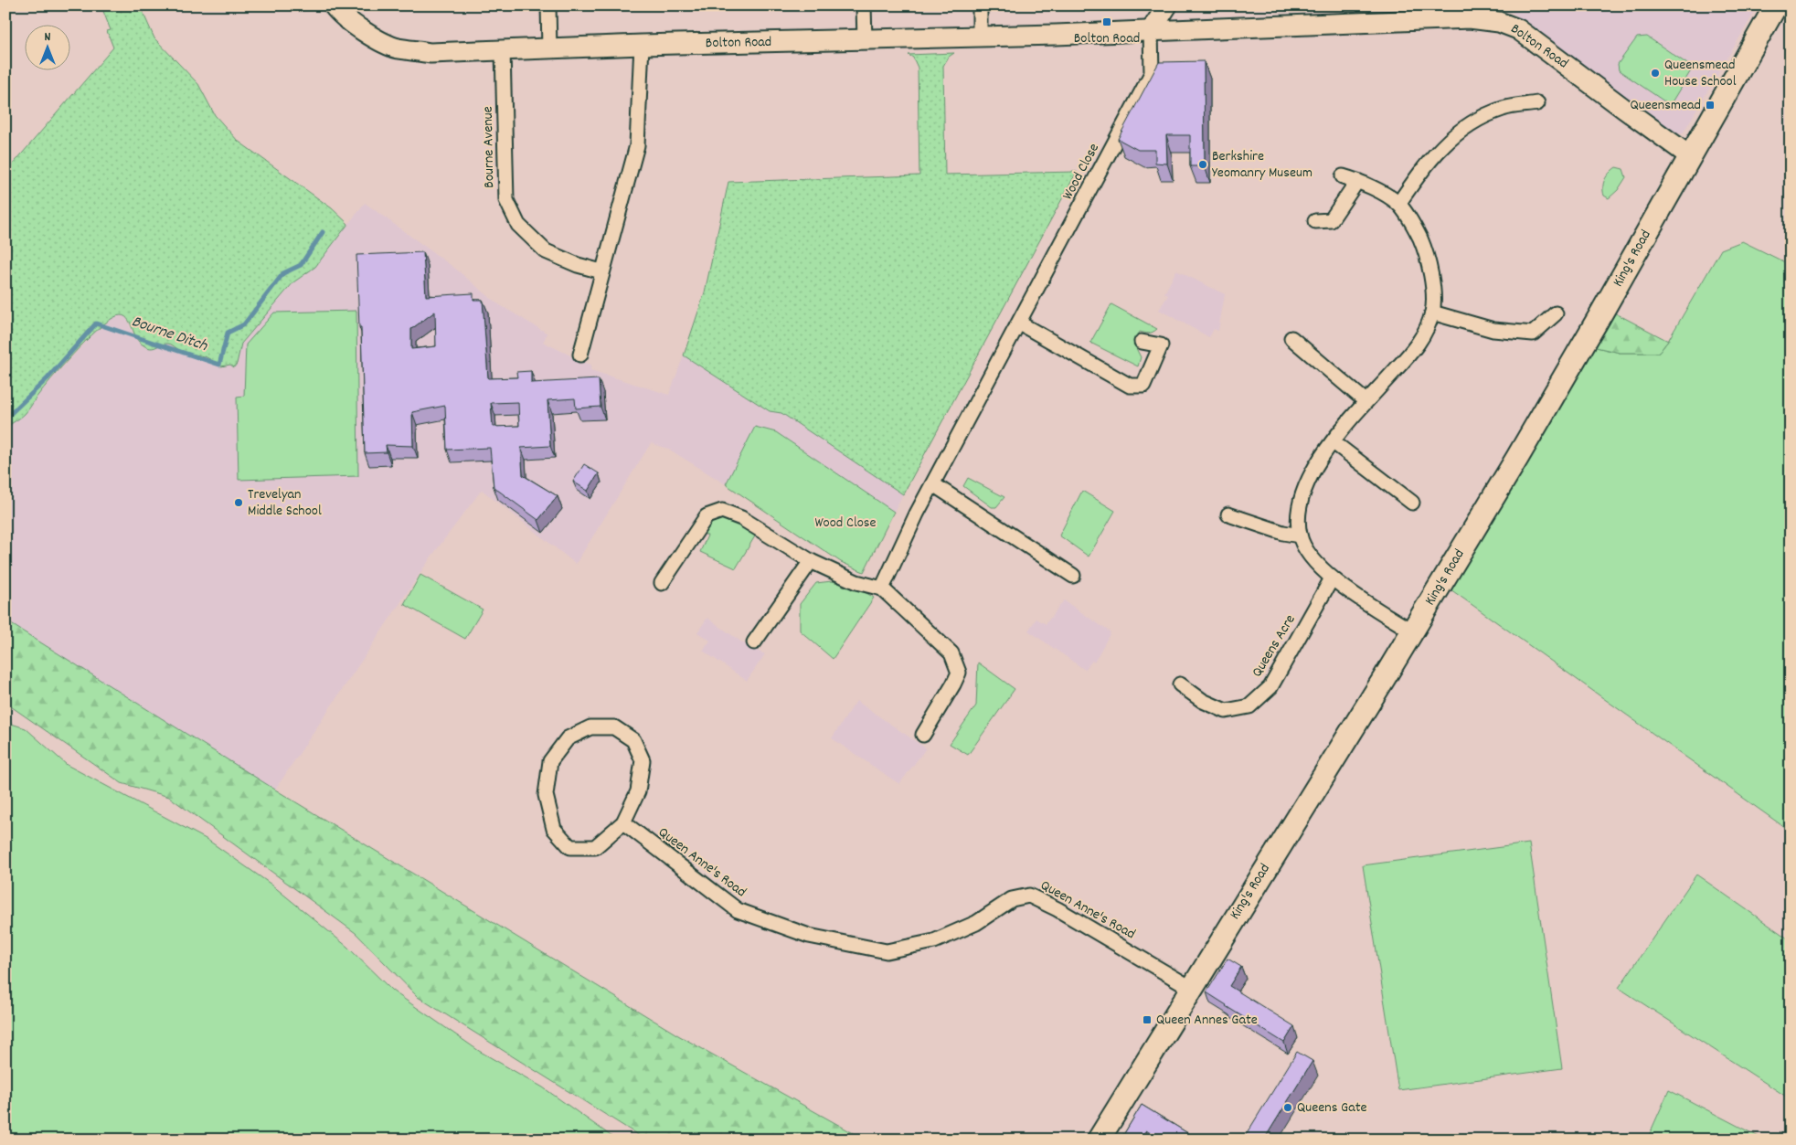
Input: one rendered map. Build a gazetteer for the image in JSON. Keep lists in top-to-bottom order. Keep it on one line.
{"streets":{"main road":["King's Road"],"street":["Bolton Road","Bourne Avenue","Wood Close","Queens Acre","Queen Anne's Road"]},"crossings":[["Bolton Road","Bourne Avenue"],["Bolton Road","Wood Close"],["Bolton Road","King's Road"],["King's Road","Queen Anne's Road"]],"water":["Bourne Ditch"],"parks":["Wood Close"],"places":{"transit":["Bolton Road","Queensmead","Queen Annes Gate"],"other":["Queensmead House School","Berkshire Yeomanry Museum","Trevelyan Middle School","Queens Gate"]},"north":"top"}
